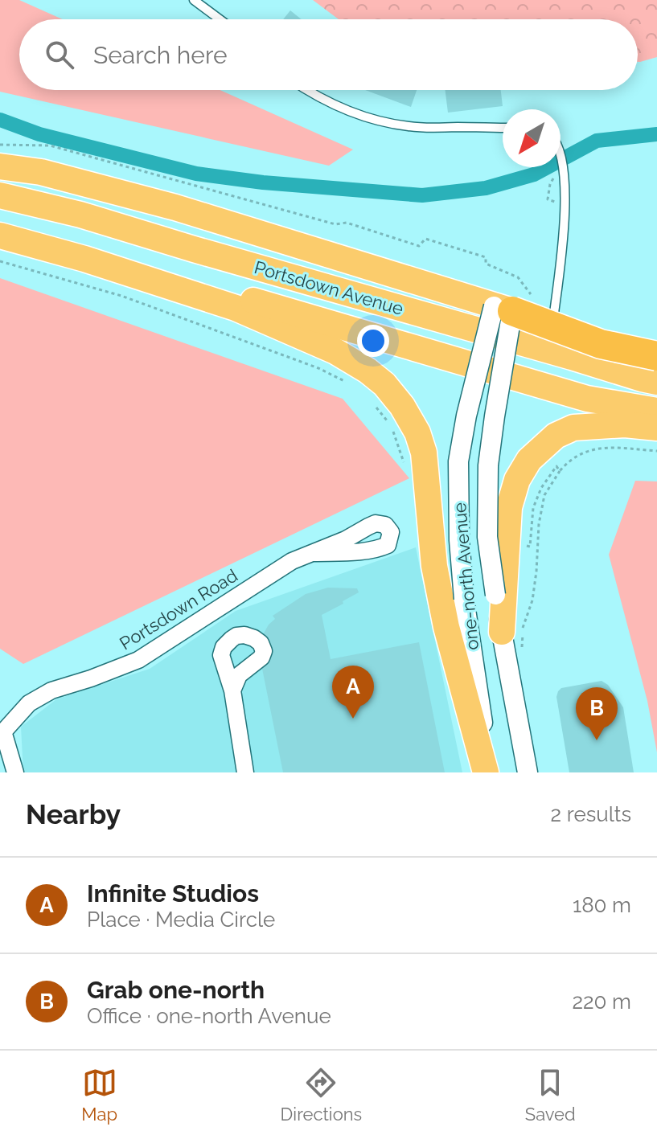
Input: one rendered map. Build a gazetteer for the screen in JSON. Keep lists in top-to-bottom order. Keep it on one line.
{"streets":{"highway":["Portsdown Avenue"],"street":["one-north Avenue","Portsdown Road"]},"north":"bottom left","page":{"search":"Search here","pins":["A","B"],"heading":["Nearby","2 results"],"list":[{"mark":"A","name":"Infinite Studios","note":"Place · Media Circle","value":"180 m"},{"mark":"B","name":"Grab one-north","note":"Office · one-north Avenue","value":"220 m"}],"nav":["Map","Directions","Saved"]}}
